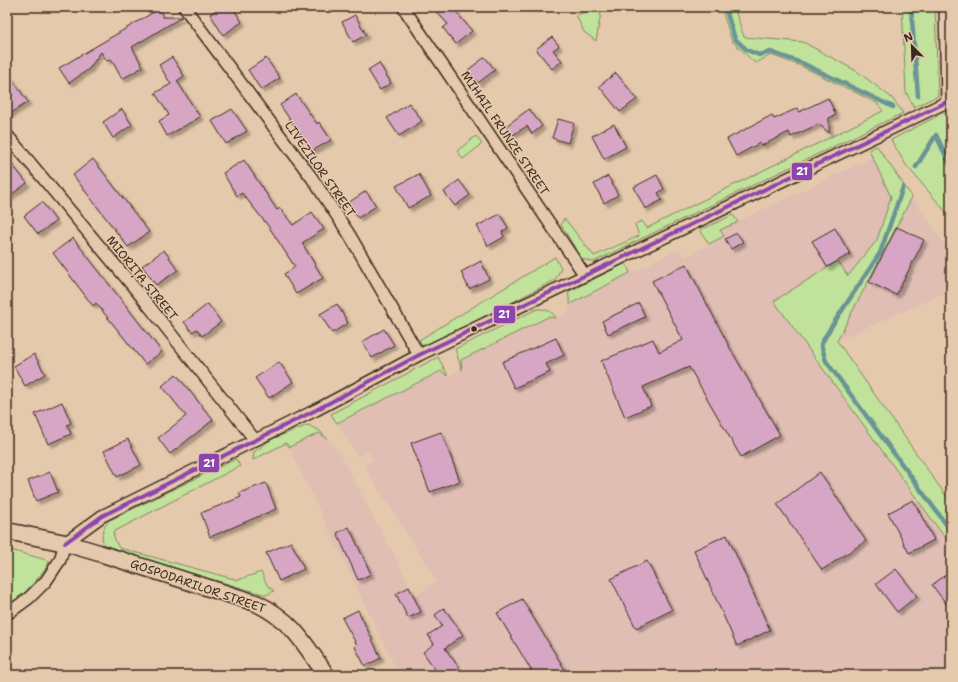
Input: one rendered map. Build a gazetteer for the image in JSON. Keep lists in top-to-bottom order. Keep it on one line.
{"streets":{"street":["MIHAIL FRUNZE STREET","LIVEZILOR STREET","MIORIȚA STREET","GOSPODARILOR STREET"]},"lines":["transit line 21"],"north":"top left"}
